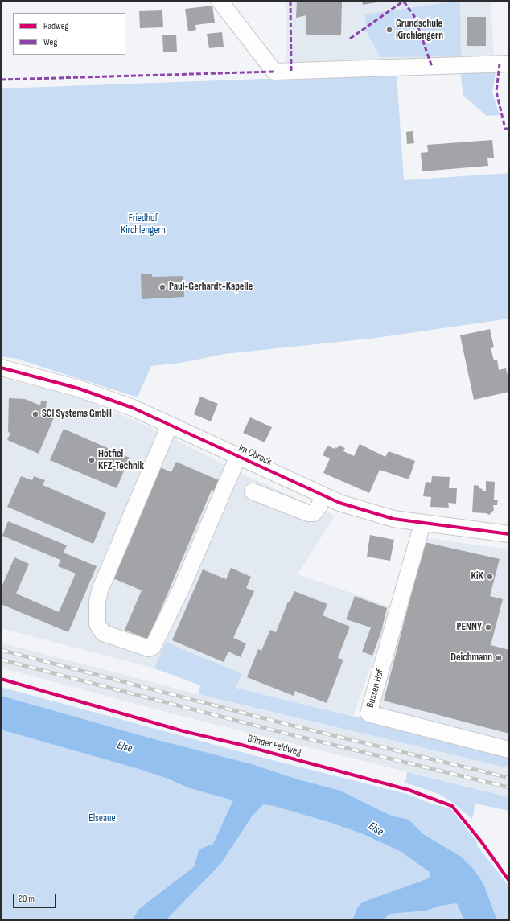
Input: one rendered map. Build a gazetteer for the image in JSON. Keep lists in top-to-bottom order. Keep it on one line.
{"streets":{"street":["Im Obrock","Bussen Hof"],"cycle path":["Bünder Feldweg"]},"crossings":[["Im Obrock","Bussen Hof"]],"water":["Else"],"parks":["Friedhof Kirchlengern","Elseaue"],"places":["Grundschule Kirchlengern","Paul-Gerhardt-Kapelle","SCI Systems GmbH","Hotfiel KFZ-Technik","KiK","PENNY","Deichmann"],"legend":["Radweg","Weg"],"scale_bar":"20 m"}
